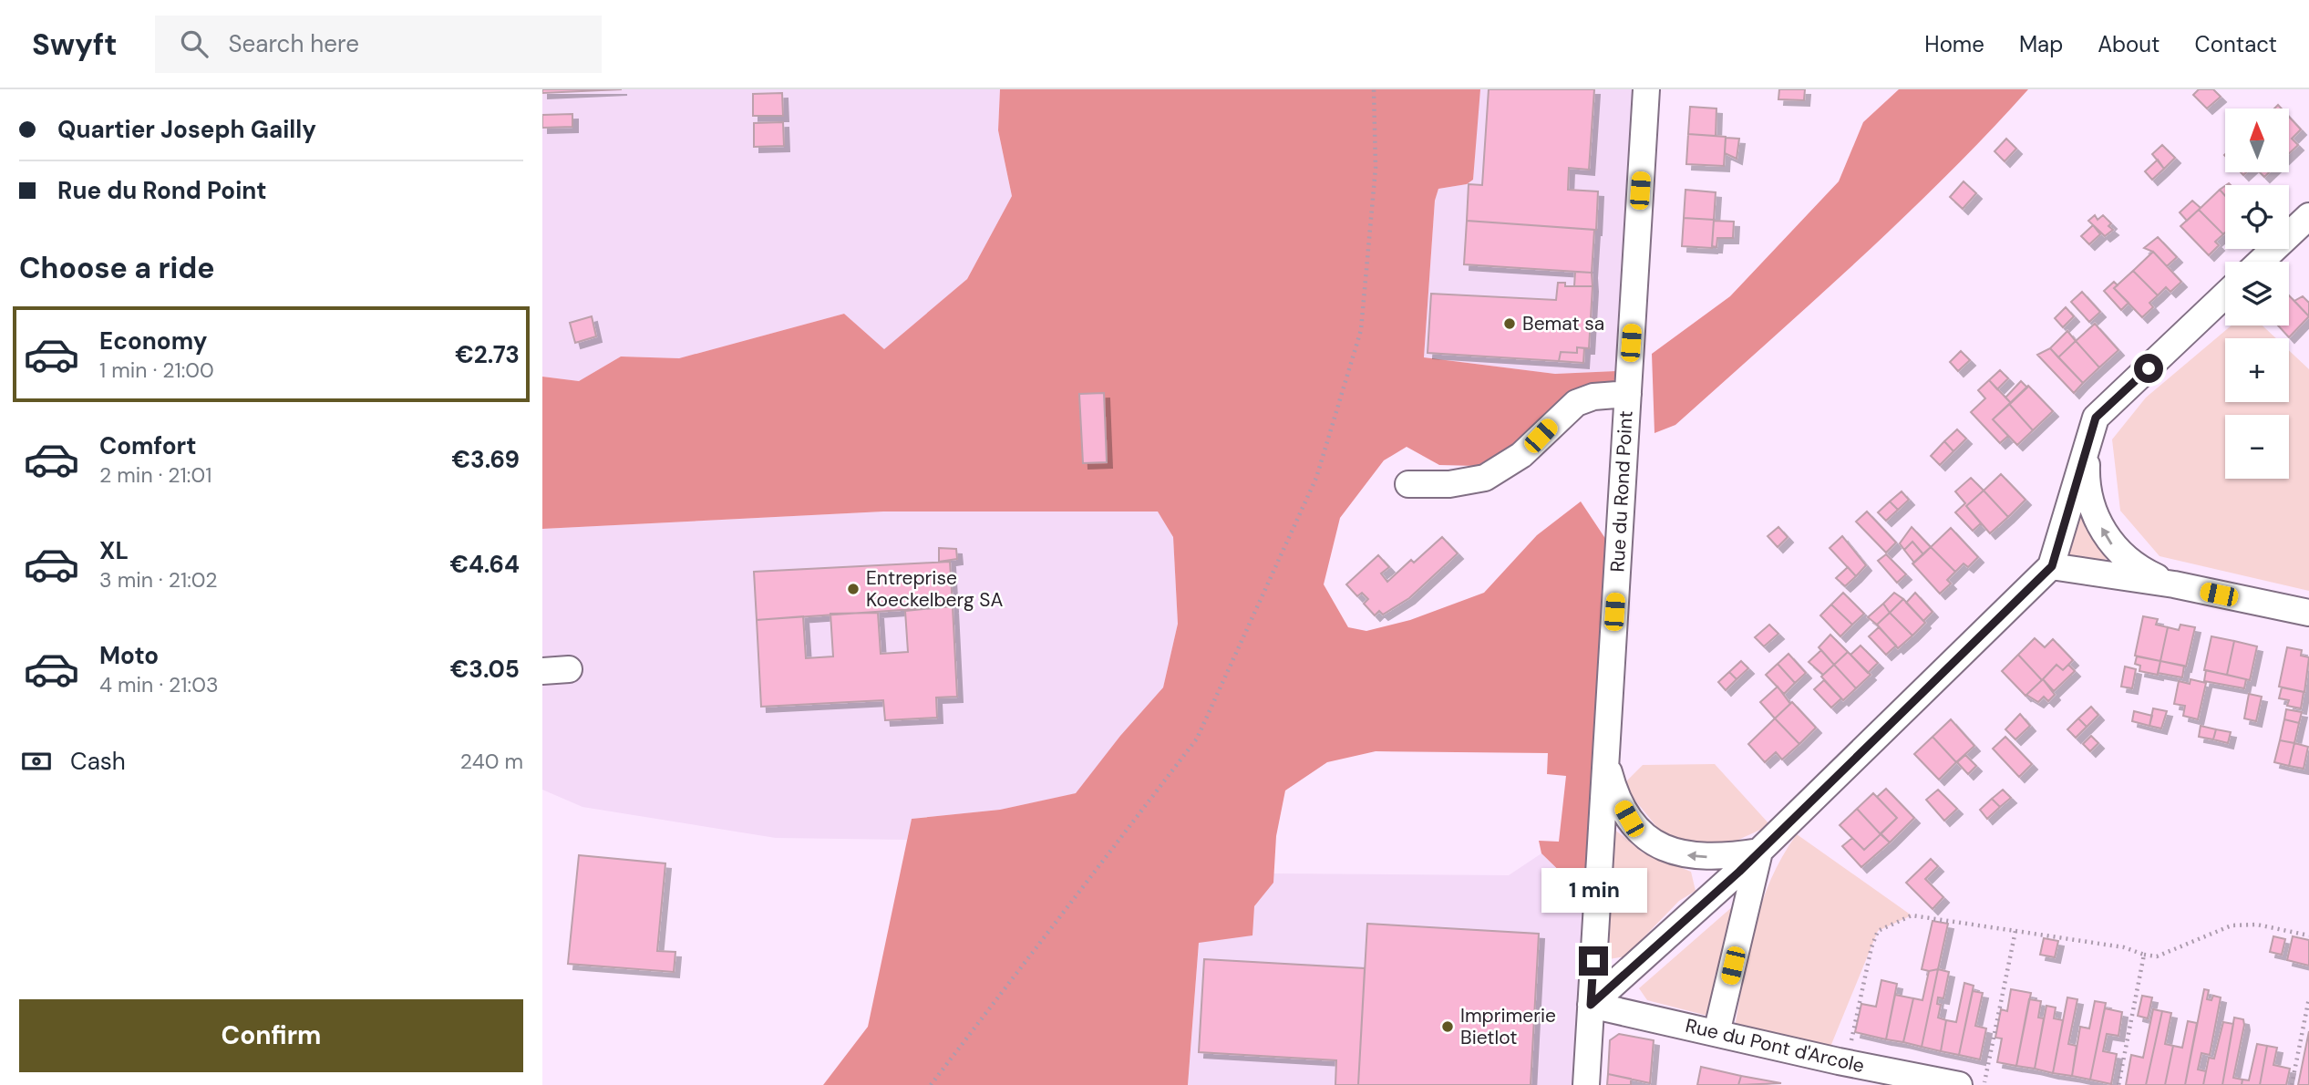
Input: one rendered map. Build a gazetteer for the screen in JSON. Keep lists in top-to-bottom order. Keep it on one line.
{"streets":{"street":["Rue du Rond Point","Rue du Pont d'Arcole"]},"crossings":[["Rue du Rond Point","Rue du Pont d'Arcole"]],"places":["Bemat sa","Entreprise Koeckelberg SA","Imprimerie Bietlot"],"north":"top","page":{"header":"Swyft","search":"Search here","nav":["Home","Map","About","Contact"],"banner":["Quartier Joseph Gailly","Rue du Rond Point"],"map_buttons":["+","−"],"heading":"Choose a ride","list":[{"name":"Economy","note":"1 min · 21:00","value":"€2.73"},{"name":"Comfort","note":"2 min · 21:01","value":"€3.69"},{"name":"XL","note":"3 min · 21:02","value":"€4.64"},{"name":"Moto","note":"4 min · 21:03","value":"€3.05"}],"pay":["Cash","240 m"],"bubble":"1 min","buttons":"Confirm"}}
